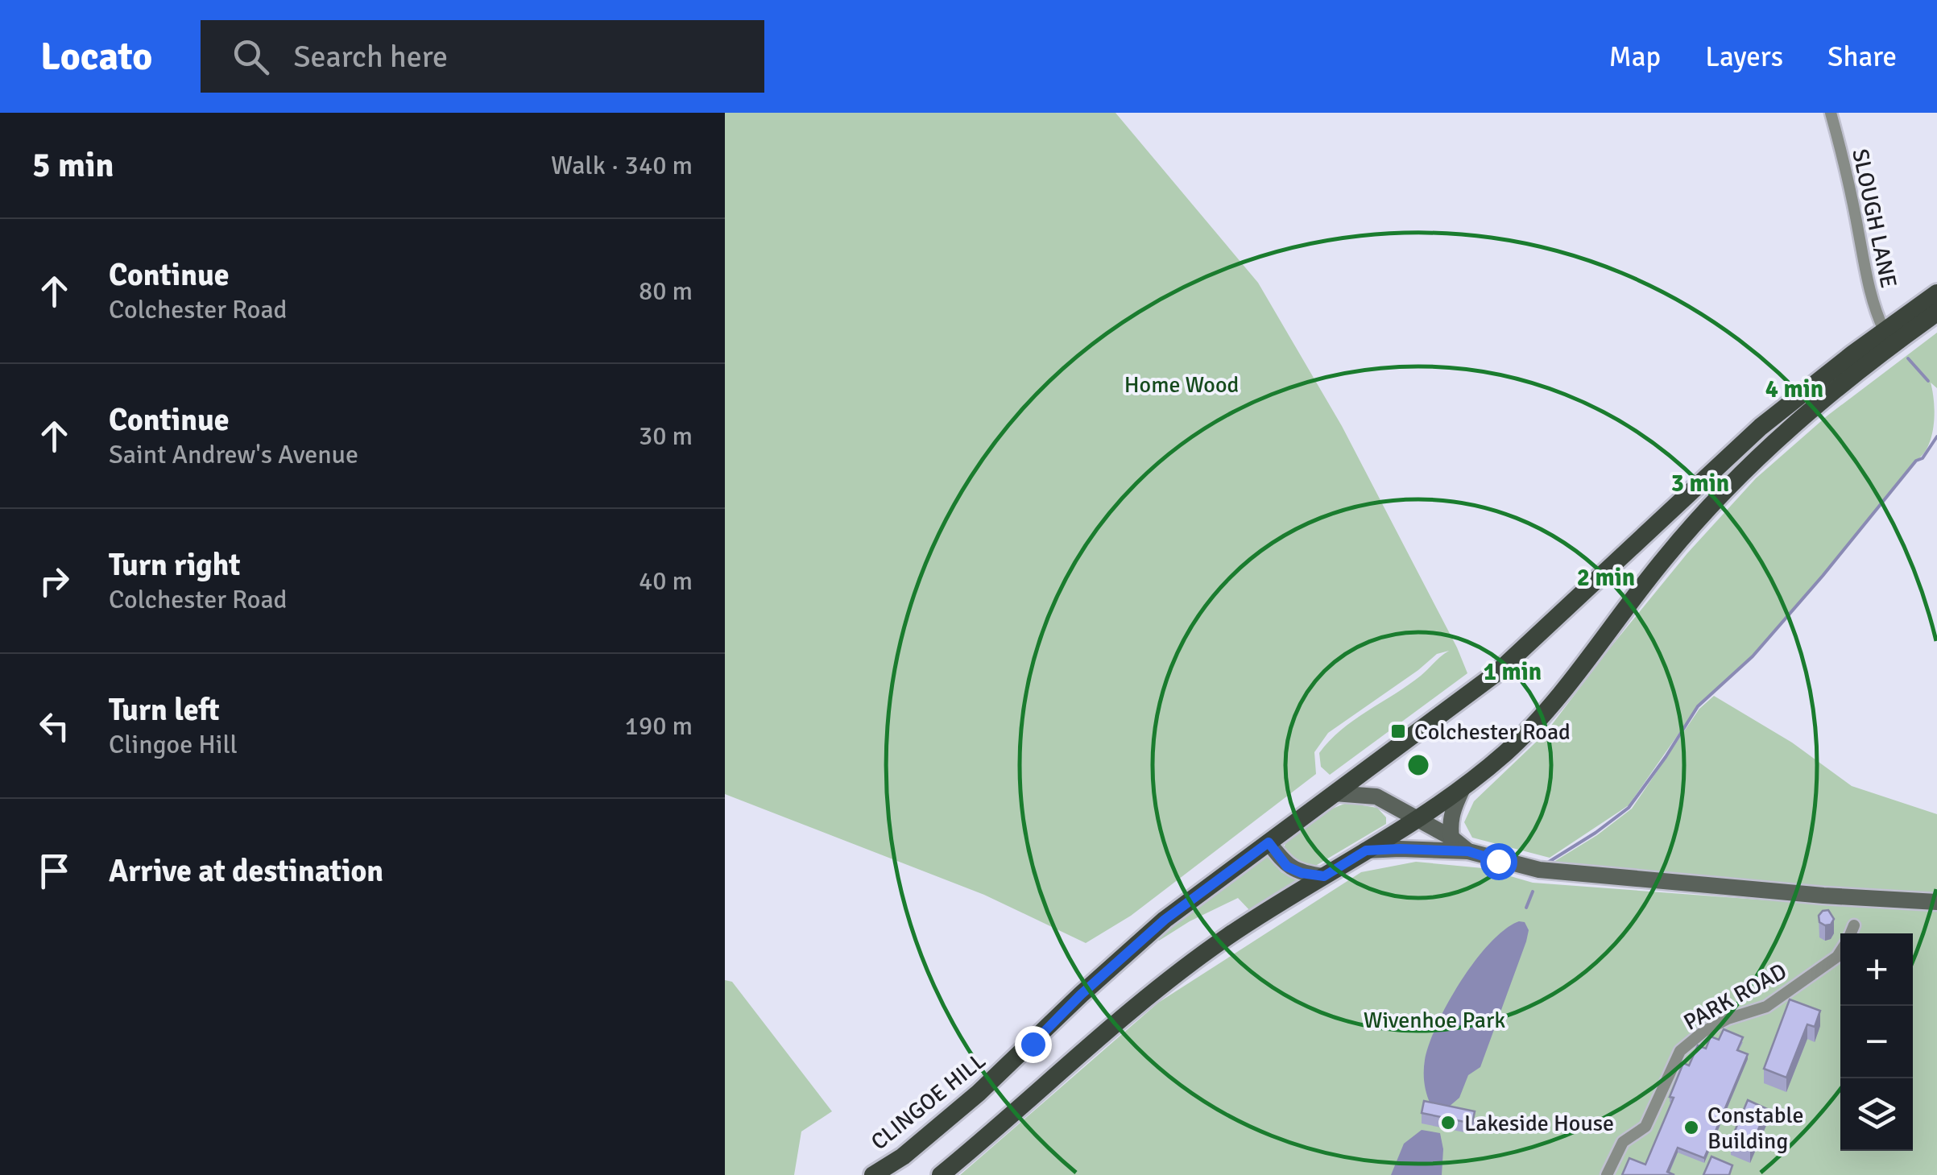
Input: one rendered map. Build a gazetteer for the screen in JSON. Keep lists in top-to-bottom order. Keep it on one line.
{"streets":{"main road":["CLINGOE HILL"],"street":["SLOUGH LANE","PARK ROAD"]},"crossings":[["SLOUGH LANE","CLINGOE HILL"]],"parks":["Home Wood","Wivenhoe Park"],"places":{"transit":["Colchester Road"],"other":["Lakeside House","Constable Building"]},"page":{"header":"Locato","search":"Search here","nav":["Map","Layers","Share"],"heading":["5 min","Walk · 340 m"],"list":[["Continue","Colchester Road","80 m"],["Continue","Saint Andrew's Avenue","30 m"],["Turn right","Colchester Road","40 m"],["Turn left","Clingoe Hill","190 m"],"Arrive at destination"],"map_buttons":["+","−"]},"rings":["4 min","3 min","2 min","1 min"]}
